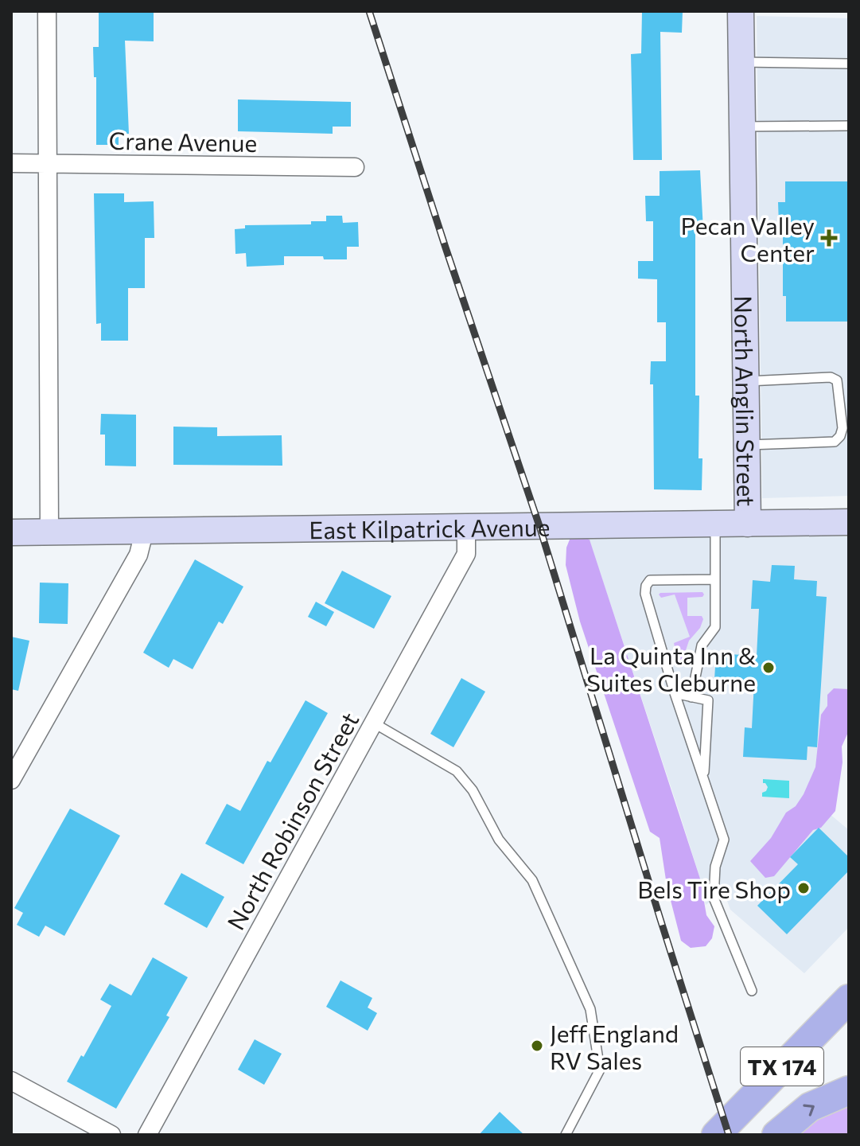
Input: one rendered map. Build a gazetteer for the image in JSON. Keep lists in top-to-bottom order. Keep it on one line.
{"streets":{"main road":["TX 174"],"street":["Crane Avenue","North Anglin Street","East Kilpatrick Avenue","North Robinson Street"]},"crossings":[["North Anglin Street","East Kilpatrick Avenue"],["East Kilpatrick Avenue","North Robinson Street"]],"places":{"health":["Pecan Valley Center"],"other":["La Quinta Inn & Suites Cleburne","Bels Tire Shop","Jeff England RV Sales"]}}
